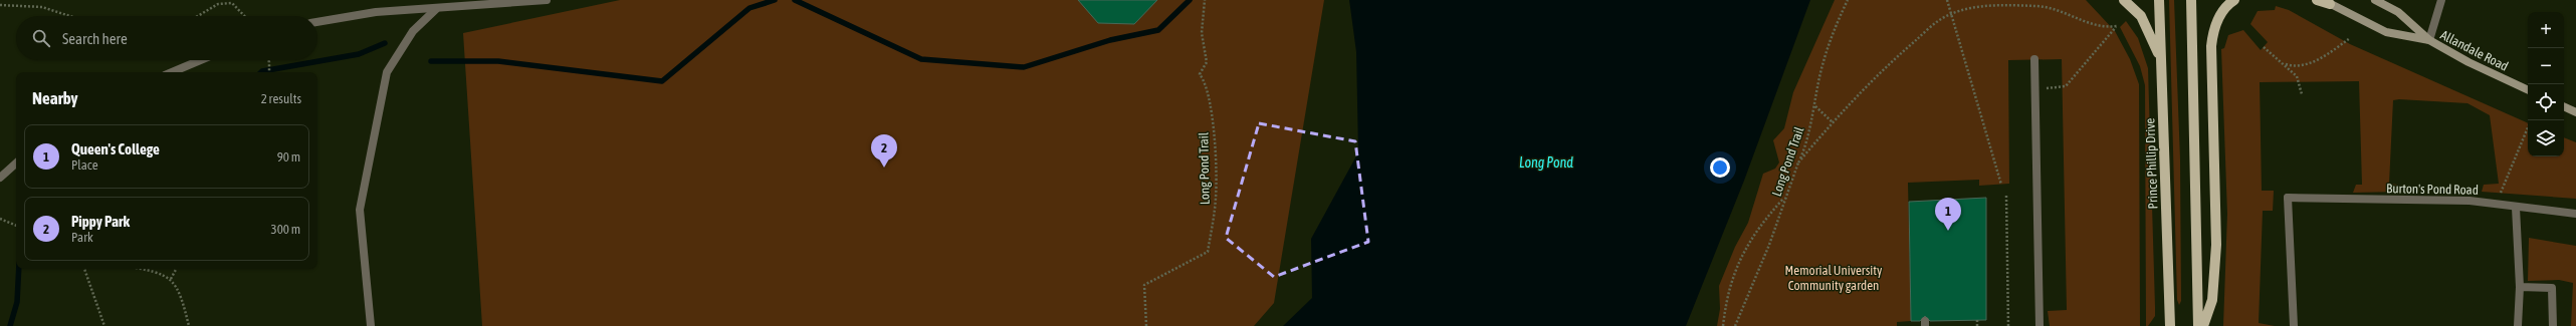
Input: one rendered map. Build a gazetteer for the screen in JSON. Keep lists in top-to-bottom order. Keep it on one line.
{"streets":{"main road":["Allandale Road","Prince Phillip Drive"],"street":["Burton's Pond Road"],"path":["Long Pond Trail"]},"water":["Long Pond"],"parks":["Memorial University Community garden"],"page":{"map_buttons":["+","−"],"search":"Search here","heading":["Nearby","2 results"],"list":[{"mark":"1","name":"Queen's College","note":"Place","value":"90 m"},{"mark":"2","name":"Pippy Park","note":"Park","value":"300 m"}],"pins":["2","1"]}}
